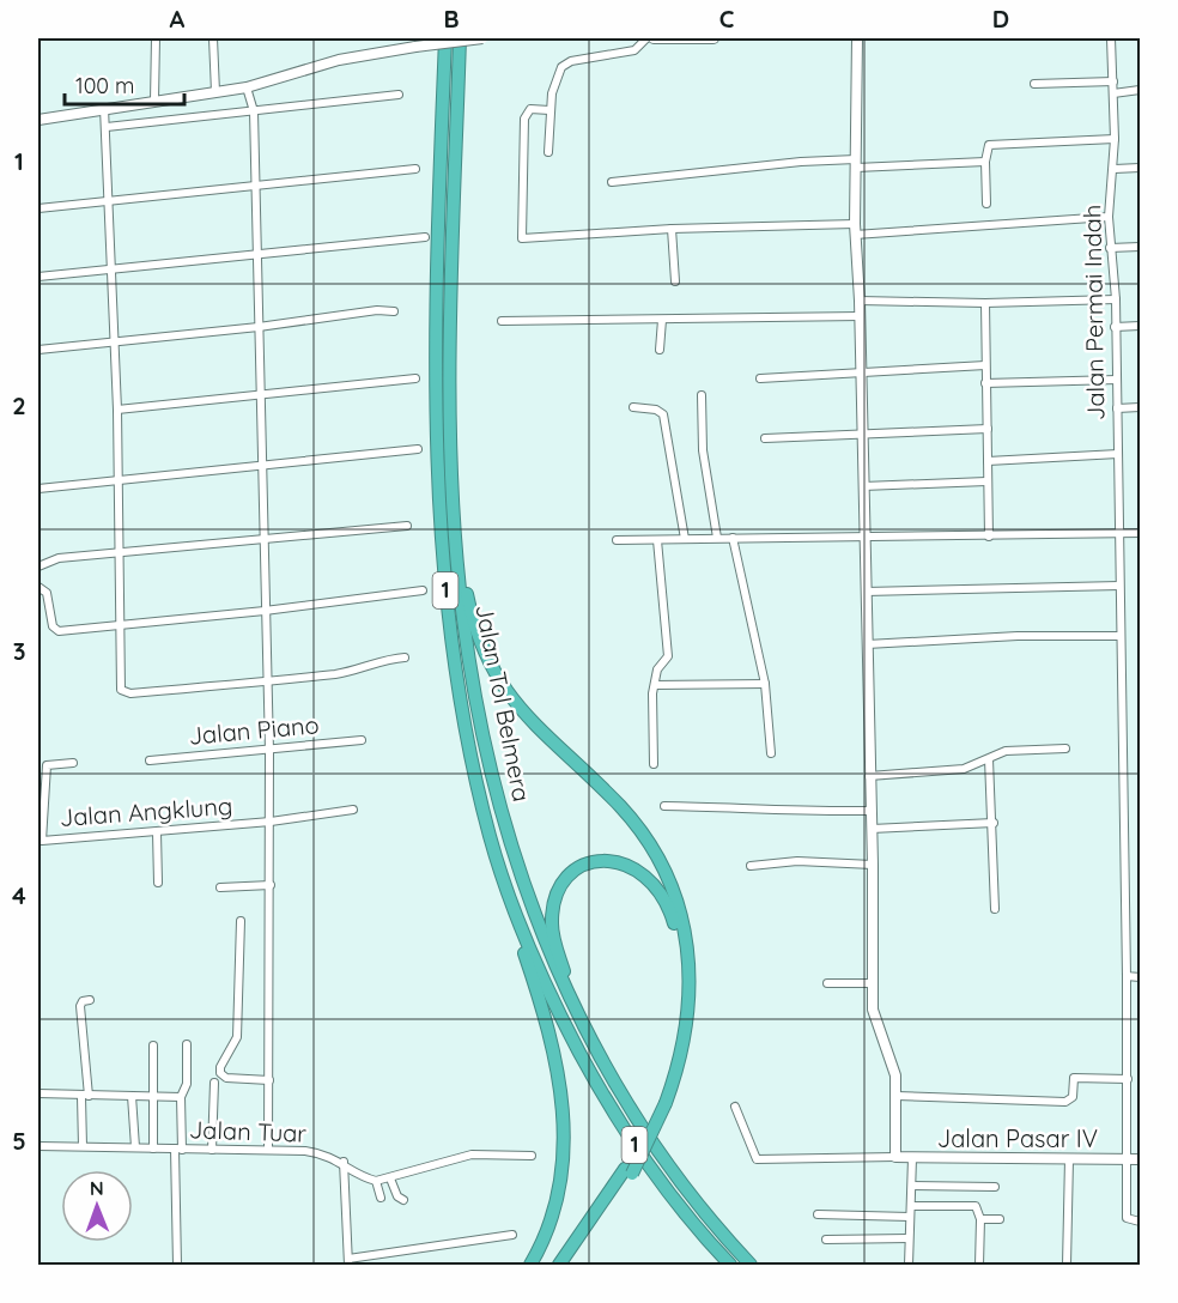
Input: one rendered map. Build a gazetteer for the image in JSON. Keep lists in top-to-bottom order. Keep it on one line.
{"streets":{"highway":["1","Jalan Tol Belmera"],"street":["Jalan Permai Indah","Jalan Piano","Jalan Angklung","Jalan Tuar","Jalan Pasar IV"]},"crossings":[["Jalan Permai Indah","Jalan Pasar IV"]],"scale_bar":"100 m","north":"top","grid":{"columns":["A","B","C","D"],"rows":["1","2","3","4","5"]}}
